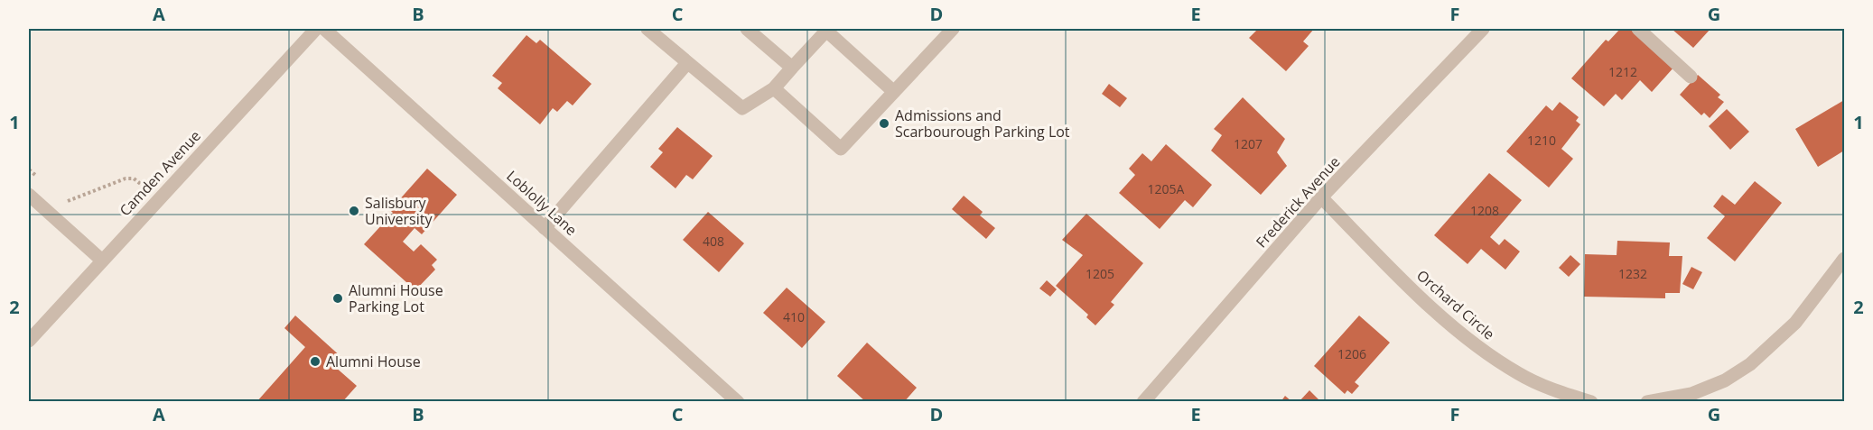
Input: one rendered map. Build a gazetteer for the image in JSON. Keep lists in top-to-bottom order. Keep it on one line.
{"streets":{"street":["Camden Avenue","Frederick Avenue","Loblolly Lane","Orchard Circle"]},"crossings":[["Frederick Avenue","Orchard Circle"]],"places":["Admissions and Scarbourough Parking Lot","Salisbury University","Alumni House Parking Lot","Alumni House"],"house_numbers":["1212","1210","1207","1205A","1208","408","1205","1232","410","1206"],"grid":{"columns":["A","B","C","D","E","F","G"],"rows":["1","2"]}}
